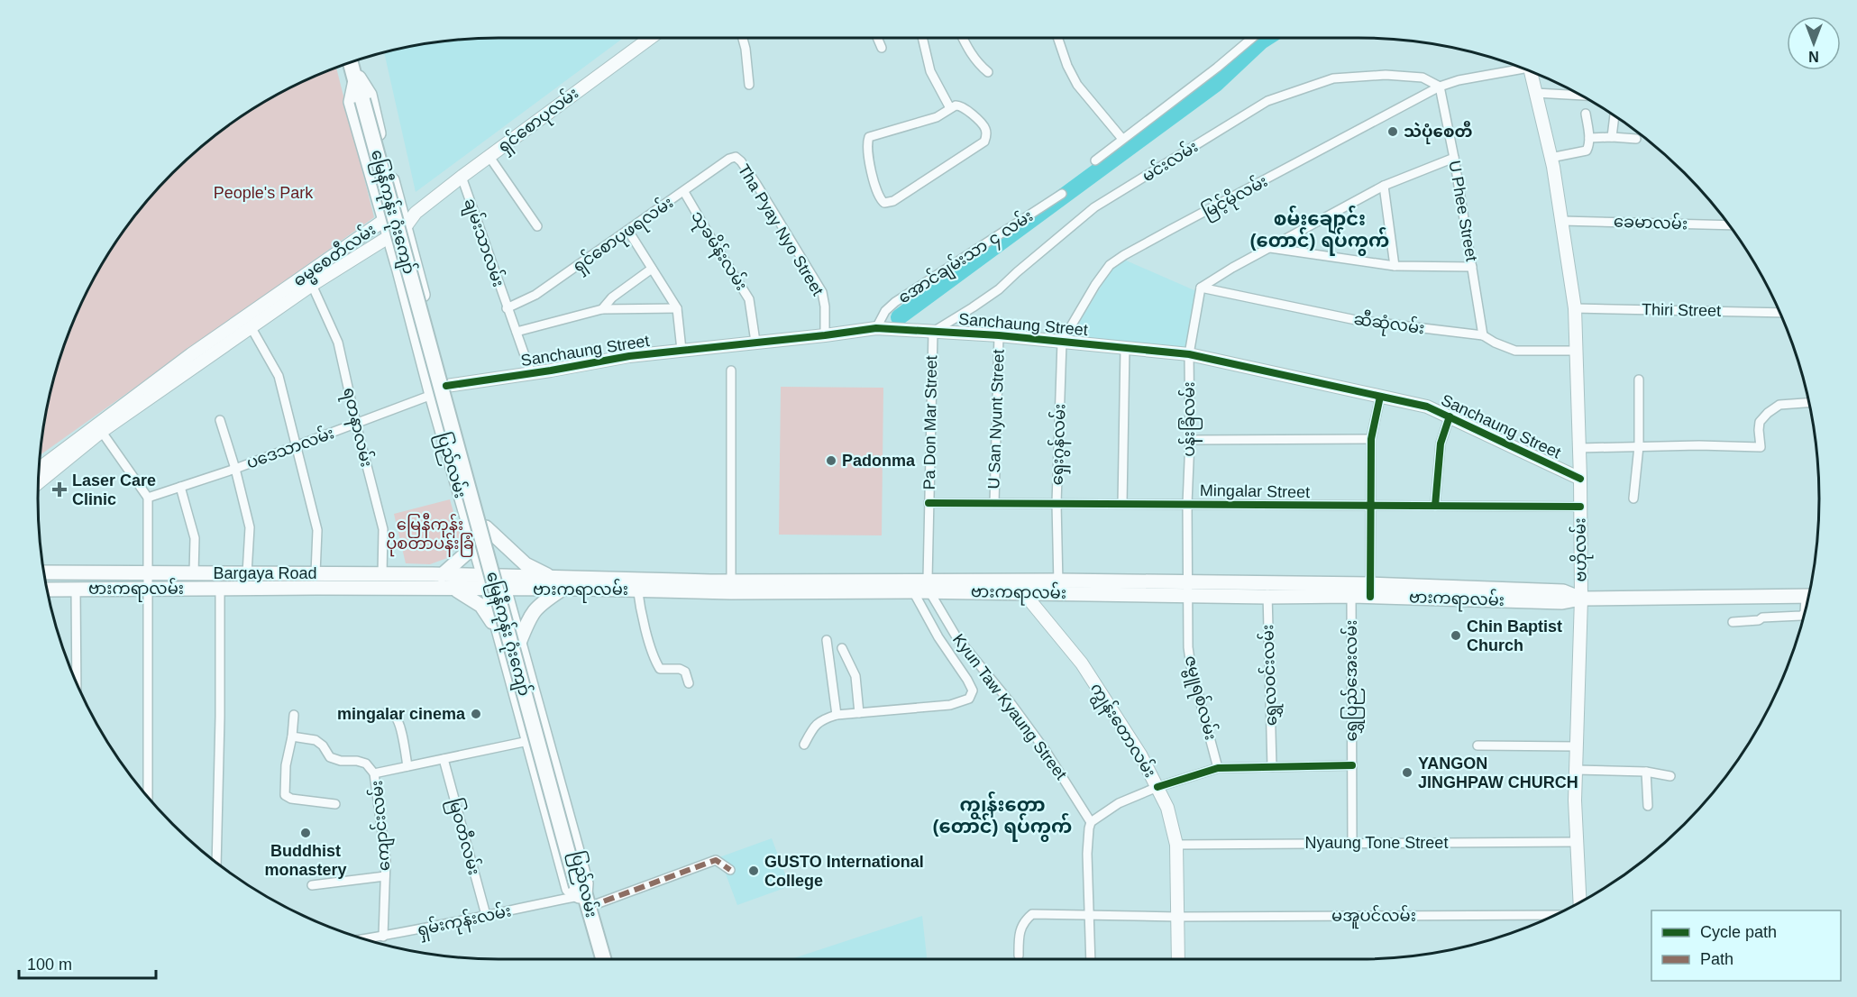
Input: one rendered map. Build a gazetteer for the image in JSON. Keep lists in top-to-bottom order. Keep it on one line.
{"streets":{"highway":["မြေနီကုန်း ဂုံးကျော်","ပြည်လမ်း"],"main road":["ရှင်စောပုလမ်း","ဓမ္မစေတီလမ်း","Sanchaung Street","ဗဟိုလမ်း","Bargaya Road","ဗားကရာလမ်း","ကျွန်းတောလမ်း"],"street":["မင်းလမ်း","မြင့်မိုလမ်း","U Phee Street","ခေမာလမ်း","Tha Pyay Nyo Street","ရှင်စောပုဖရလမ်း","ချမ်းသာလမ်း","သုခမိန်းလမ်း","အောင်ချမ်းသာ ၄ လမ်း","Thiri Street","ဆီဆုံလမ်း","U San Nyunt Street","ပန်းခြံလမ်း","Pa Don Mar Street","ရတနာလမ်း","ရှေးဂွန်လမ်း","ပဒေသာလမ်း","Mingalar Street","ရွှေလဝင်းလမ်း","ရွှေပြည်အေးလမ်း","ဇမ္ဗူရစ်လမ်း","Kyun Taw Kyaung Street","ကျောင်းလမ်း","မြဝတီလမ်း","Nyaung Tone Street","မအူပင်လမ်း","ရှမ်းကုန်းလမ်း"]},"crossings":[["ရှင်စောပုလမ်း","ချမ်းသာလမ်း"],["ရှင်စောပုလမ်း","ဓမ္မစေတီလမ်း"],["ရှင်စောပုလမ်း","ပြည်လမ်း"],["မင်းလမ်း","မြင့်မိုလမ်း"],["မင်းလမ်း","U Phee Street"],["မင်းလမ်း","Sanchaung Street"],["မင်းလမ်း","Pa Don Mar Street"],["မြင့်မိုလမ်း","U Phee Street"],["မြင့်မိုလမ်း","Sanchaung Street"],["မြင့်မိုလမ်း","ရှေးဂွန်လမ်း"],["U Phee Street","ဆီဆုံလမ်း"],["မြေနီကုန်း ဂုံးကျော်","ပြည်လမ်း"],["မြေနီကုန်း ဂုံးကျော်","ရှမ်းကုန်းလမ်း"],["ခေမာလမ်း","ဗဟိုလမ်း"],["Tha Pyay Nyo Street","ရှင်စောပုဖရလမ်း"],["Tha Pyay Nyo Street","Sanchaung Street"],["ရှင်စောပုဖရလမ်း","ချမ်းသာလမ်း"],["ရှင်စောပုဖရလမ်း","သုခမိန်းလမ်း"],["ချမ်းသာလမ်း","Sanchaung Street"],["သုခမိန်းလမ်း","Sanchaung Street"],["ဓမ္မစေတီလမ်း","ရတနာလမ်း"],["ဓမ္မစေတီလမ်း","ပြည်လမ်း"],["အောင်ချမ်းသာ ၄ လမ်း","Sanchaung Street"],["Thiri Street","ဗဟိုလမ်း"],["ဆီဆုံလမ်း","ပန်းခြံလမ်း"],["ဆီဆုံလမ်း","ဗဟိုလမ်း"],["Sanchaung Street","U San Nyunt Street"],["Sanchaung Street","ပန်းခြံလမ်း"],["Sanchaung Street","Pa Don Mar Street"],["Sanchaung Street","ရှေးဂွန်လမ်း"],["Sanchaung Street","ပြည်လမ်း"],["Sanchaung Street","ဗဟိုလမ်း"],["U San Nyunt Street","Mingalar Street"],["ပန်းခြံလမ်း","Mingalar Street"],["ပန်းခြံလမ်း","ဗားကရာလမ်း"],["ပန်းခြံလမ်း","ဇမ္ဗူရစ်လမ်း"],["Pa Don Mar Street","Mingalar Street"],["Pa Don Mar Street","ဗားကရာလမ်း"],["Pa Don Mar Street","Kyun Taw Kyaung Street"],["ရတနာလမ်း","ပဒေသာလမ်း"],["ရတနာလမ်း","Bargaya Road"],["ရှေးဂွန်လမ်း","Mingalar Street"],["ရှေးဂွန်လမ်း","ဗားကရာလမ်း"],["ပဒေသာလမ်း","ပြည်လမ်း"],["ပြည်လမ်း","ဗားကရာလမ်း"],["ပြည်လမ်း","ကျောင်းလမ်း"],["ပြည်လမ်း","ရှမ်းကုန်းလမ်း"],["Mingalar Street","ဗဟိုလမ်း"],["ဗဟိုလမ်း","ဗားကရာလမ်း"],["ဗဟိုလမ်း","Nyaung Tone Street"],["Bargaya Road","ဗားကရာလမ်း"],["ဗားကရာလမ်း","ရွှေလဝင်းလမ်း"],["ဗားကရာလမ်း","ရွှေပြည်အေးလမ်း"],["ဗားကရာလမ်း","ဇမ္ဗူရစ်လမ်း"],["ဗားကရာလမ်း","Kyun Taw Kyaung Street"],["ဗားကရာလမ်း","ကျွန်းတောလမ်း"],["ရွှေပြည်အေးလမ်း","Nyaung Tone Street"],["ကျွန်းတောလမ်း","Nyaung Tone Street"],["ကျွန်းတောလမ်း","မအူပင်လမ်း"],["ကျောင်းလမ်း","မြဝတီလမ်း"],["ကျောင်းလမ်း","ရှမ်းကုန်းလမ်း"],["မြဝတီလမ်း","ရှမ်းကုန်းလမ်း"]],"districts":["စမ်းချောင်း (တောင်) ရပ်ကွက်","ကျွန်းတော (တောင်) ရပ်ကွက်"],"parks":["People's Park","မြေနီကုန်း ပိုစတာပန်းခြံ"],"places":{"other":["သဲပုံစေတီ","Padonma","Chin Baptist Church","mingalar cinema","YANGON JINGHPAW CHURCH","Buddhist monastery","GUSTO International College"],"health":["Laser Care Clinic"]},"legend":["Cycle path","Path"],"scale_bar":"100 m","north":"bottom"}
